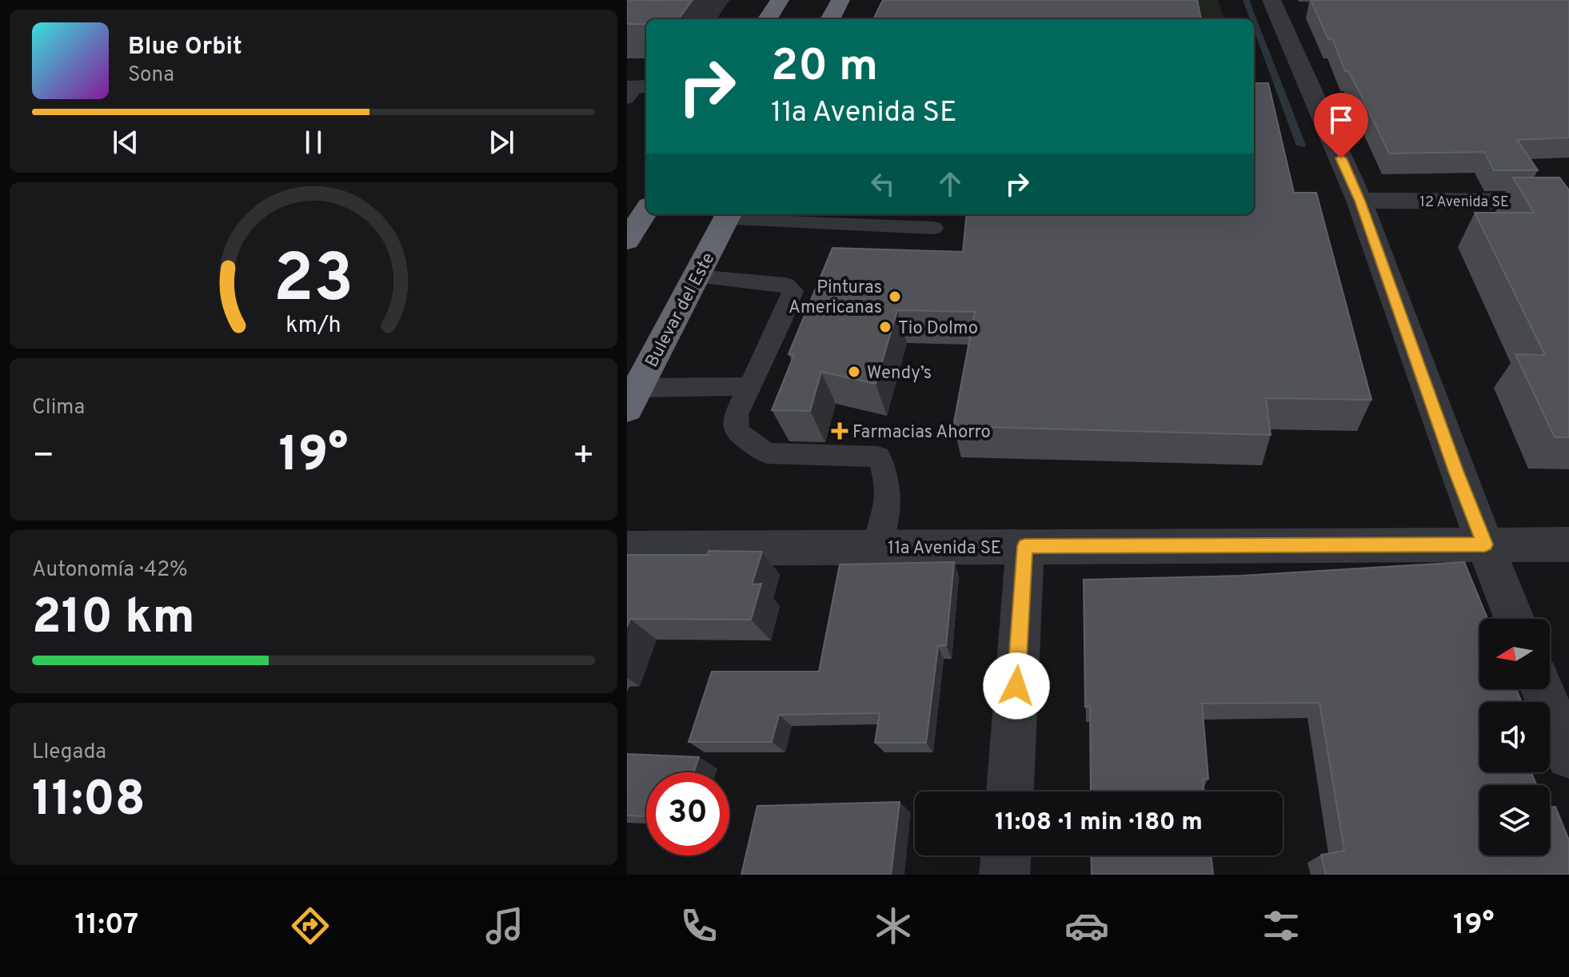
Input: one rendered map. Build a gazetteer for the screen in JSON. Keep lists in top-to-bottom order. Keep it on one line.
{"streets":{"highway":["Bulevar del Este"],"street":["12 Avenida SE","11a Avenida SE"]},"places":{"other":["Pinturas Americanas","Tio Dolmo","Wendy’s"],"health":["Farmacias Ahorro"]},"north":"left","page":{"turn":["20 m","11a Avenida SE"],"song":["Blue Orbit","Sona"],"tile":["Clima",["Autonomía · 42%","210 km"],["Llegada","11:08"]],"heat":["−","19°","+"],"limit":"30","trip":"11:08 · 1 min · 180 m","tabs":["11:07","19°"],"gauge":["23","km/h"]}}
